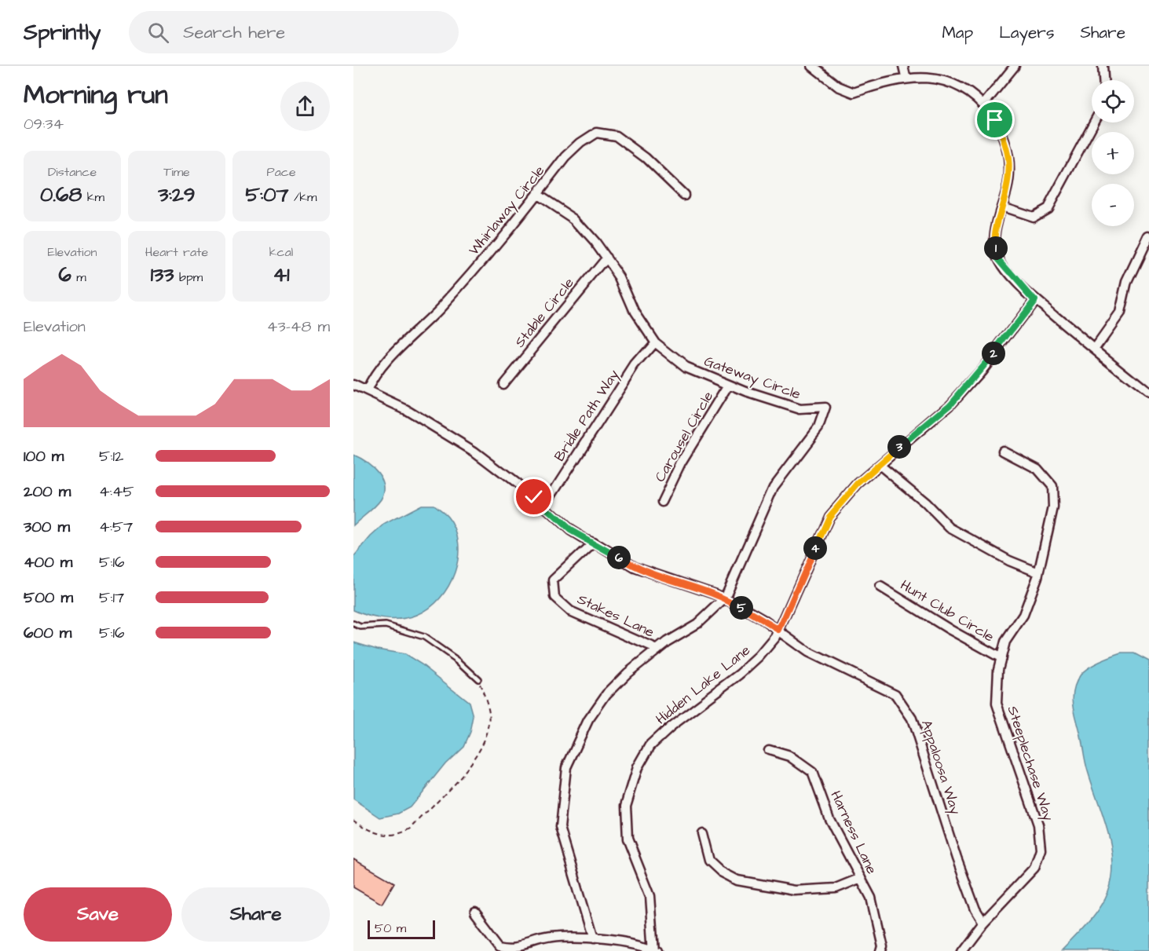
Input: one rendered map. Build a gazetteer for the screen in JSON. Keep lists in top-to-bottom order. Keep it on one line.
{"streets":{"street":["Whirlaway Circle","Stable Circle","Gateway Circle","Bridle Path Way","Carousel Circle","Hunt Club Circle","Stakes Lane","Hidden Lake Lane","Steeplechase Way","Appaloosa Way","Harness Lane"]},"crossings":[["Whirlaway Circle","Gateway Circle"],["Whirlaway Circle","Appaloosa Way"],["Stable Circle","Gateway Circle"],["Gateway Circle","Bridle Path Way"],["Gateway Circle","Carousel Circle"],["Gateway Circle","Appaloosa Way"],["Bridle Path Way","Appaloosa Way"],["Hunt Club Circle","Steeplechase Way"],["Stakes Lane","Appaloosa Way"],["Hidden Lake Lane","Appaloosa Way"],["Steeplechase Way","Appaloosa Way"]],"scale_bar":"50 m","page":{"header":"Sprintly","search":"Search here","nav":["Map","Layers","Share"],"heading":["Morning run","09:34"],"map_buttons":["+","−"],"stats":[["Distance","0.68 km"],["Time","3:29"],["Pace","5:07 /km"],["Elevation","6 m"],["Heart rate","133 bpm"],["kcal","41"]],"pins":["1","2","3","4","6","5"],"chart":["Elevation","43–48 m"],"list":[{"name":"100 m","note":"5:12"},{"name":"200 m","note":"4:45"},{"name":"300 m","note":"4:57"},{"name":"400 m","note":"5:16"},{"name":"500 m","note":"5:17"},{"name":"600 m","note":"5:16"}],"buttons":["Save","Share"],"scale":"50 m"}}
